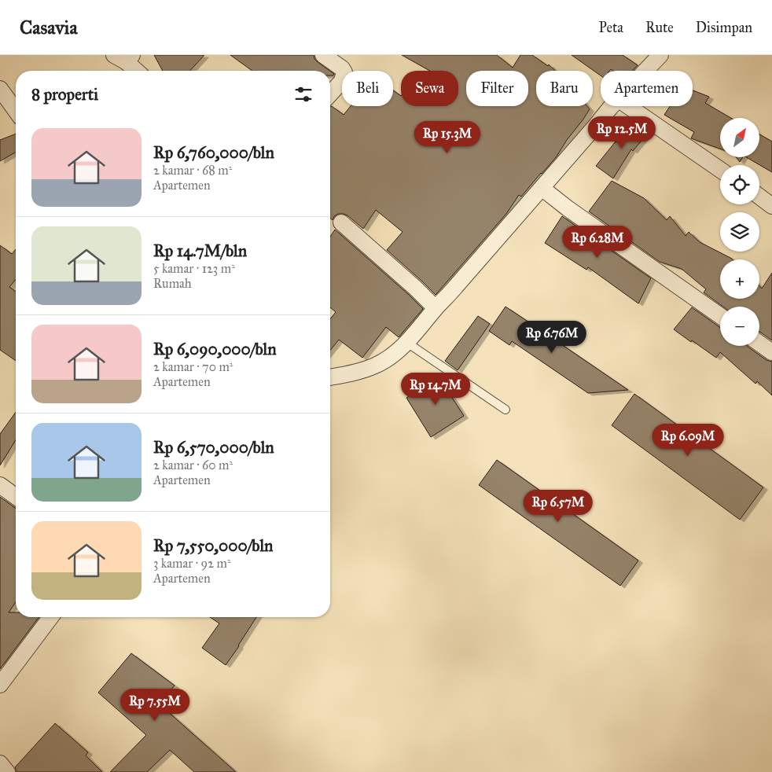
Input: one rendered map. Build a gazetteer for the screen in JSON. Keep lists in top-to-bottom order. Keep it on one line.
{"north":"top right","page":{"header":"Casavia","nav":["Peta","Rute","Disimpan"],"chip":["Beli","Sewa","Filter","Baru","Apartemen"],"heading":"8 properti","price":["Rp 12.5M","Rp 15.3M","Rp 6.28M","Rp 6.76M","Rp 14.7M","Rp 6.09M","Rp 6.57M","Rp 7.55M"],"map_buttons":["+","−"],"list":[{"name":"Rp 6,760,000/bln","note":"2 kamar · 68 m² · Apartemen"},{"name":"Rp 14.7M/bln","note":"5 kamar · 123 m² · Rumah"},{"name":"Rp 6,090,000/bln","note":"2 kamar · 70 m² · Apartemen"},{"name":"Rp 6,570,000/bln","note":"2 kamar · 60 m² · Apartemen"},{"name":"Rp 7,550,000/bln","note":"3 kamar · 92 m² · Apartemen"}]}}
